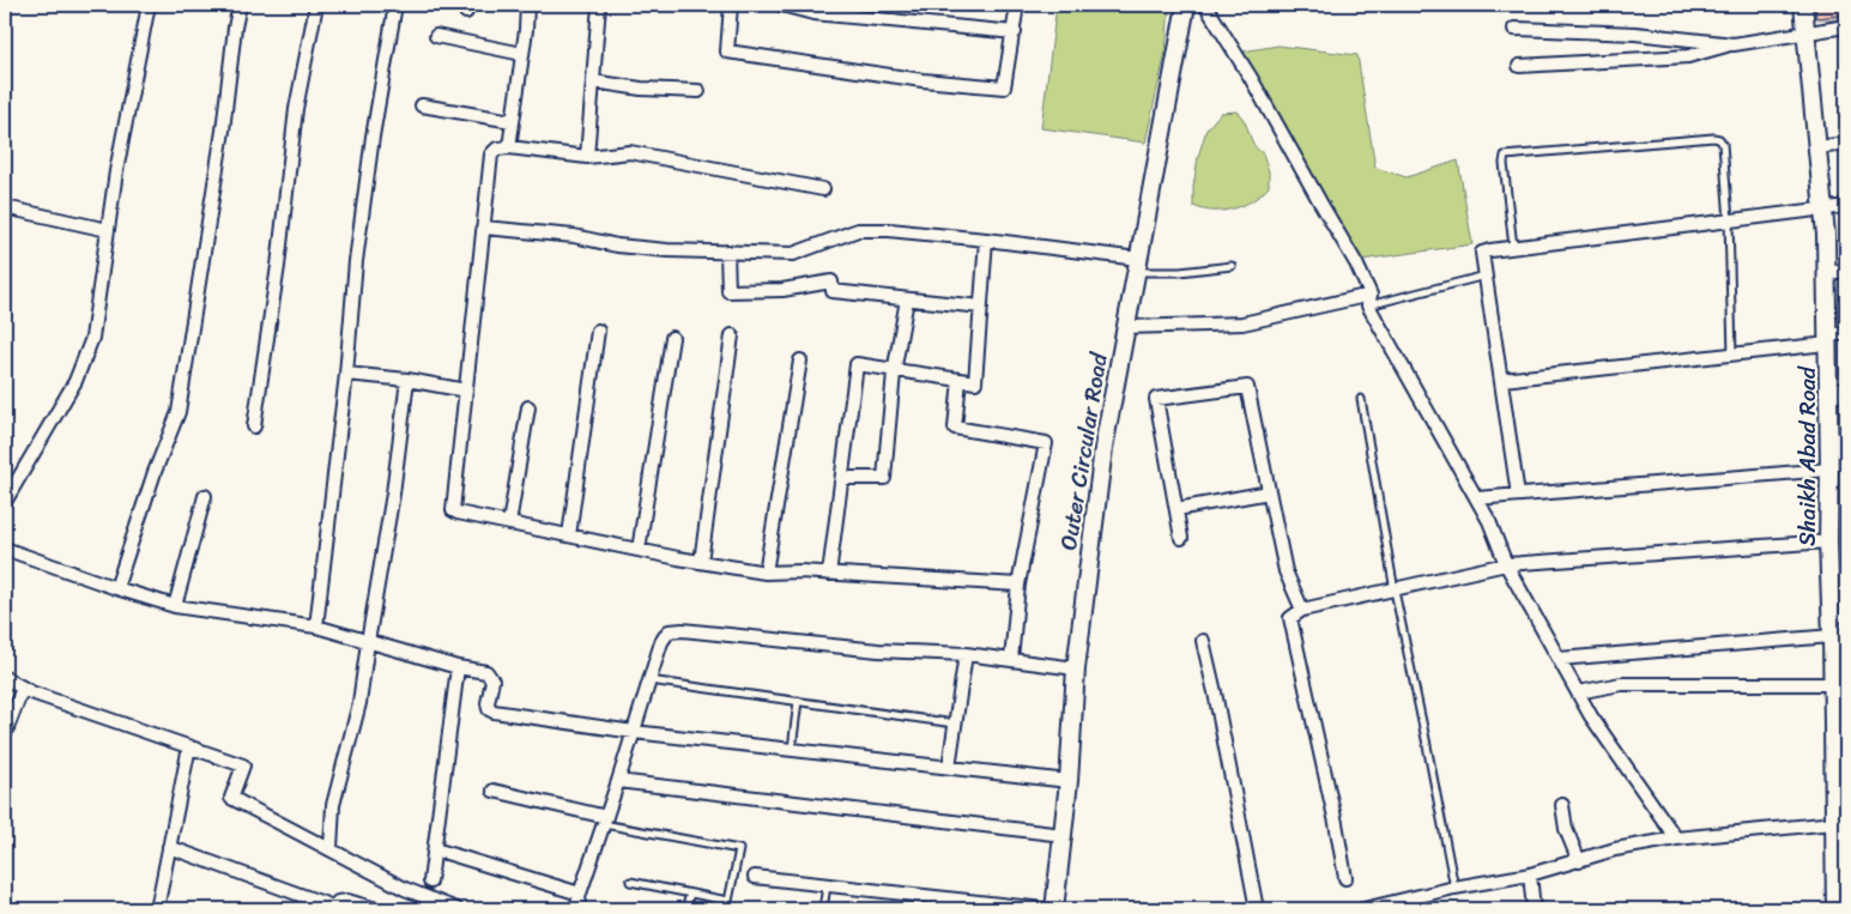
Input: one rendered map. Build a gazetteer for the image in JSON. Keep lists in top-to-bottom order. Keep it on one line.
{"streets":{"main road":["Outer Circular Road","Shaikh Abad Road"]}}
